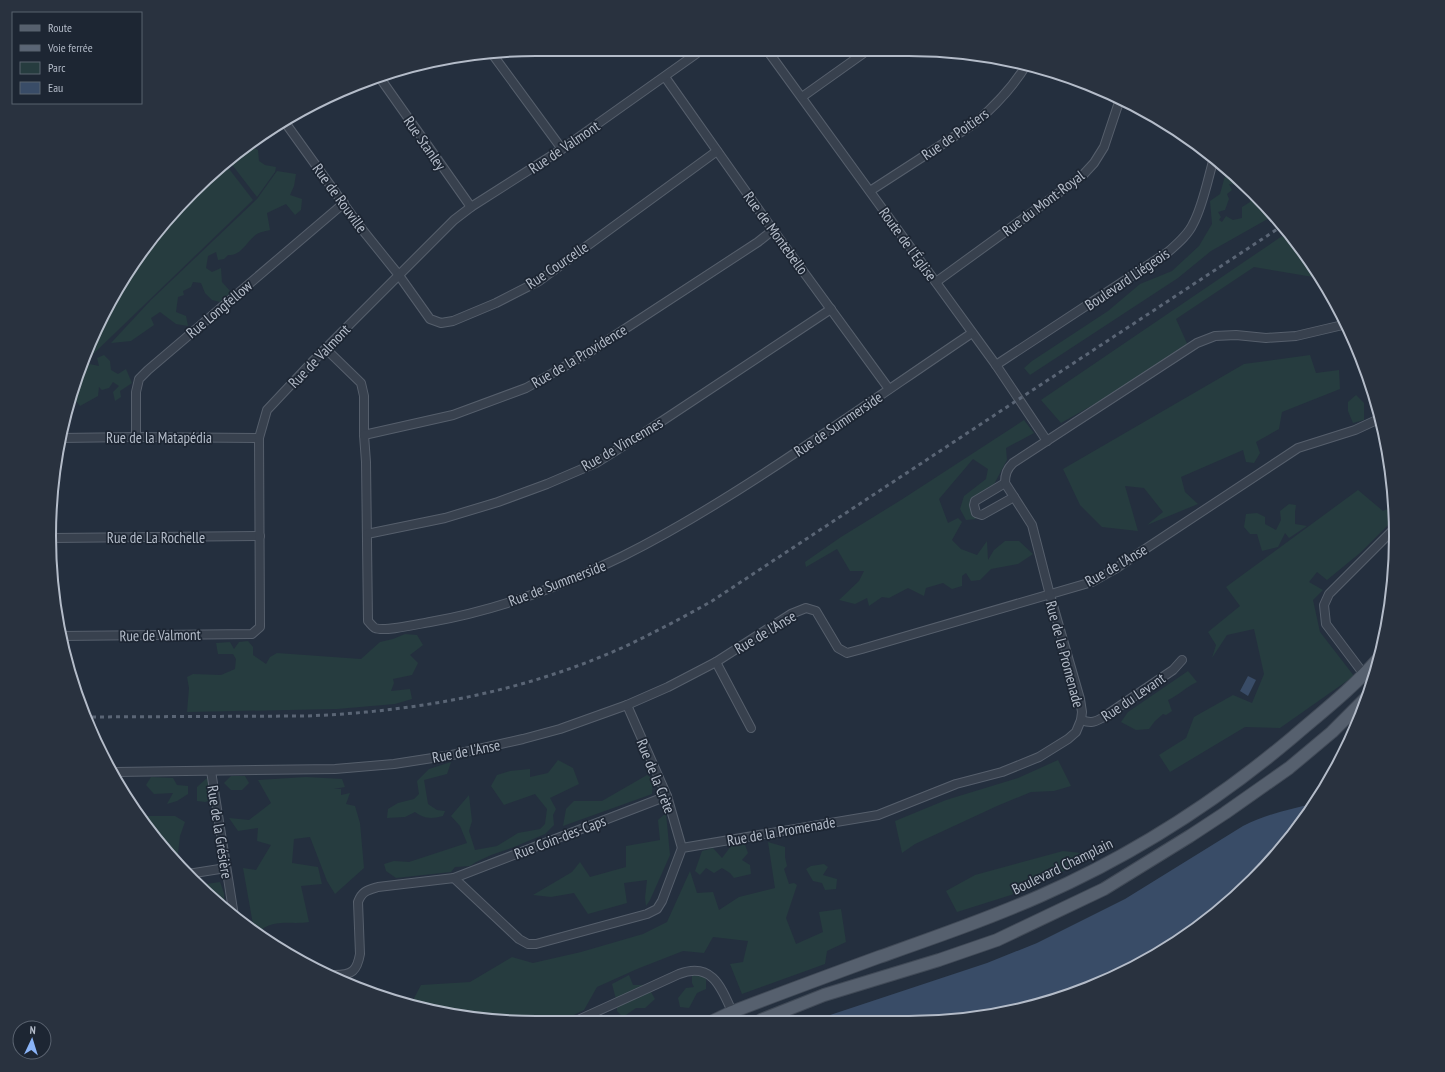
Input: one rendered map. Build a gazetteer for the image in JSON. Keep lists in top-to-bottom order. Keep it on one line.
{"streets":{"main road":["Boulevard Champlain"],"street":["Rue de Poitiers","Rue Stanley","Rue de Valmont","Rue de Rouville","Rue du Mont-Royal","Rue de Montebello","Route de l'Église","Rue Courcelle","Boulevard Liégeois","Rue Longfellow","Rue de la Providence","Rue de Summerside","Rue de la Matapédia","Rue de Vincennes","Rue de La Rochelle","Rue de l'Anse","Rue de la Promenade","Rue du Levant","Rue de la Crète","Rue de la Grésière","Rue Coin-des-Caps"]},"crossings":[["Rue de Poitiers","Route de l'Église"],["Rue Stanley","Rue de Valmont"],["Rue de Valmont","Rue de Rouville"],["Rue de Valmont","Rue de Montebello"],["Rue de Valmont","Rue Courcelle"],["Rue de Valmont","Rue de Summerside"],["Rue de Valmont","Rue de la Matapédia"],["Rue de Valmont","Rue de La Rochelle"],["Rue de Rouville","Rue Courcelle"],["Rue de Rouville","Rue Longfellow"],["Rue du Mont-Royal","Route de l'Église"],["Rue de Montebello","Rue Courcelle"],["Rue de Montebello","Rue de la Providence"],["Rue de Montebello","Rue de Summerside"],["Rue de Montebello","Rue de Vincennes"],["Route de l'Église","Boulevard Liégeois"],["Route de l'Église","Rue de Summerside"],["Rue Longfellow","Rue de la Matapédia"],["Rue de la Providence","Rue de Summerside"],["Rue de Summerside","Rue de Vincennes"],["Rue de l'Anse","Rue de la Promenade"],["Rue de l'Anse","Rue de la Crète"],["Rue de l'Anse","Rue de la Grésière"],["Rue de la Promenade","Rue du Levant"],["Rue de la Promenade","Rue de la Crète"],["Rue de la Crète","Rue Coin-des-Caps"]],"legend":["Route","Voie ferrée","Parc","Eau"],"north":"top"}
